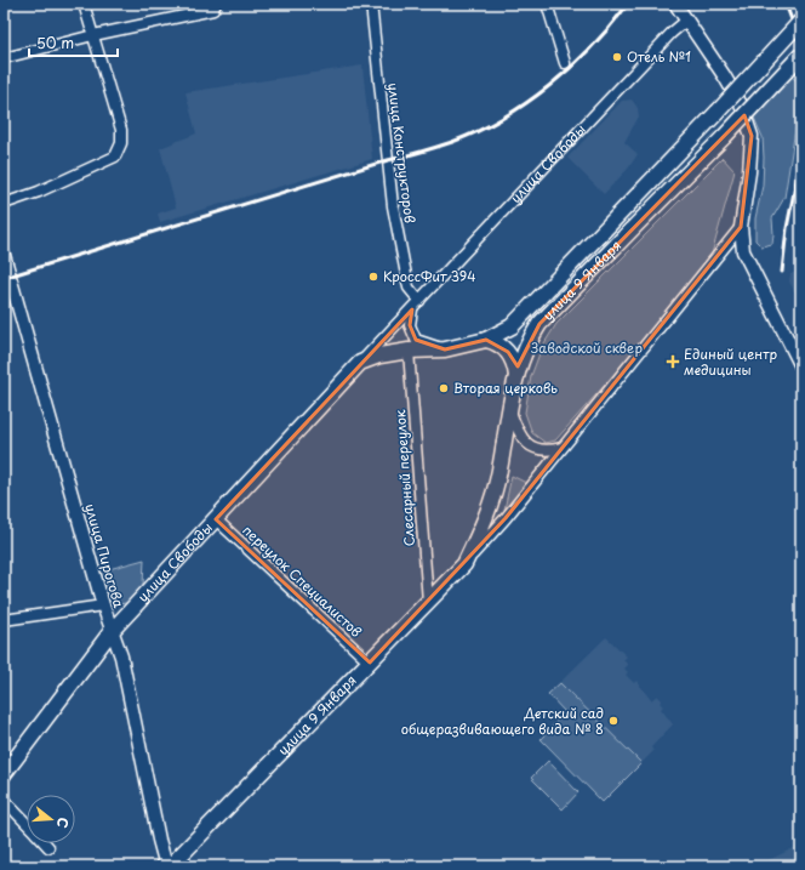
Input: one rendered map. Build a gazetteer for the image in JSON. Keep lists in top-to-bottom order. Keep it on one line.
{"streets":{"main road":["улица Свободы","улица 9 Января"],"street":["улица Конструкторов","Слесарный переулок","улица Пирогова","переулок Специалистов"]},"crossings":[["улица Конструкторов","улица Свободы"],["улица Свободы","улица 9 Января"],["улица Свободы","Слесарный переулок"],["улица Свободы","улица Пирогова"],["улица Свободы","переулок Специалистов"],["улица 9 Января","Слесарный переулок"],["улица 9 Января","улица Пирогова"],["улица 9 Января","переулок Специалистов"]],"parks":["Заводской сквер"],"places":{"other":["Отель №1","КроссФит 394","Вторая церковь","Детский сад общеразвивающего вида № 8"],"health":["Единый центр медицины"]},"scale_bar":"50 m","north":"right"}
